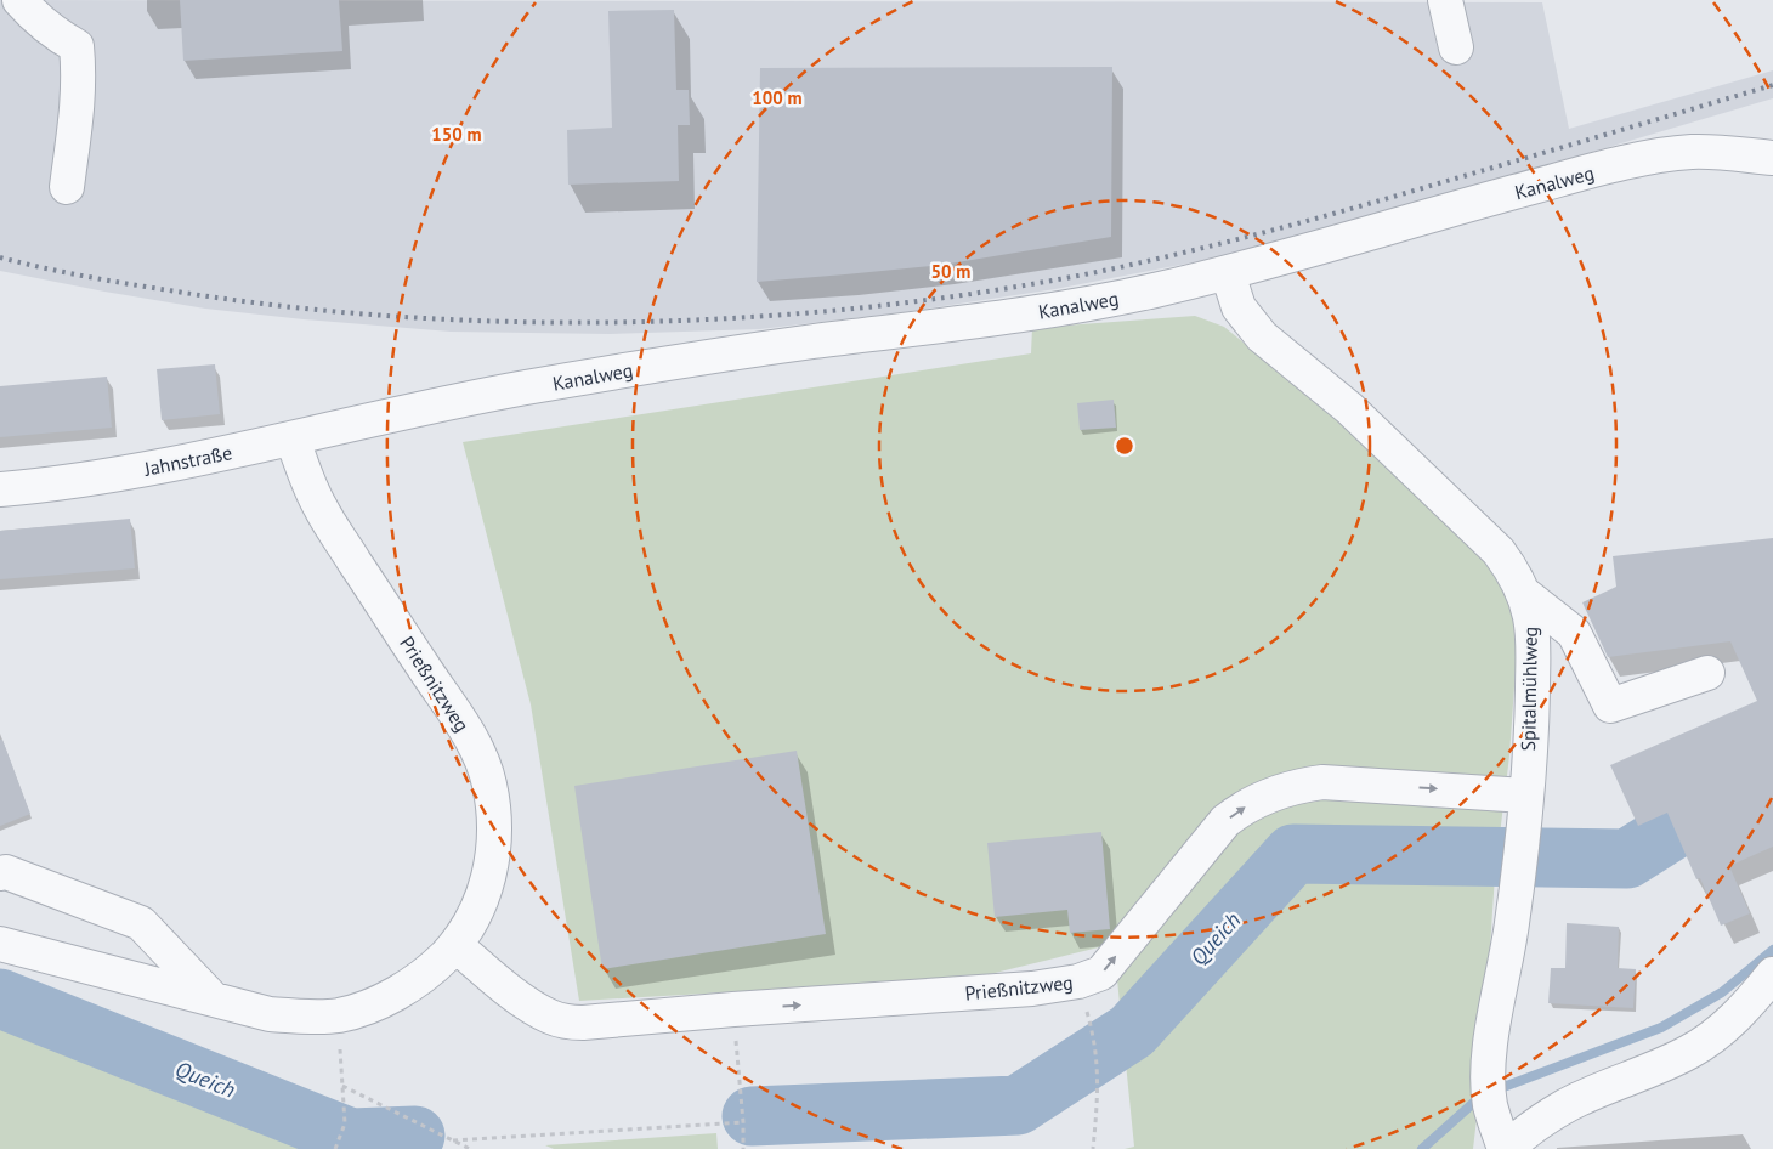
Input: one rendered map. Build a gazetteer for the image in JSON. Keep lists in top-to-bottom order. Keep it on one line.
{"streets":{"street":["Kanalweg","Jahnstraße","Prießnitzweg","Spitalmühlweg"]},"crossings":[["Kanalweg","Jahnstraße"],["Kanalweg","Spitalmühlweg"],["Jahnstraße","Prießnitzweg"],["Prießnitzweg","Spitalmühlweg"]],"one_way":["Prießnitzweg"],"water":["Queich"],"rings":["100 m","150 m","50 m"]}
